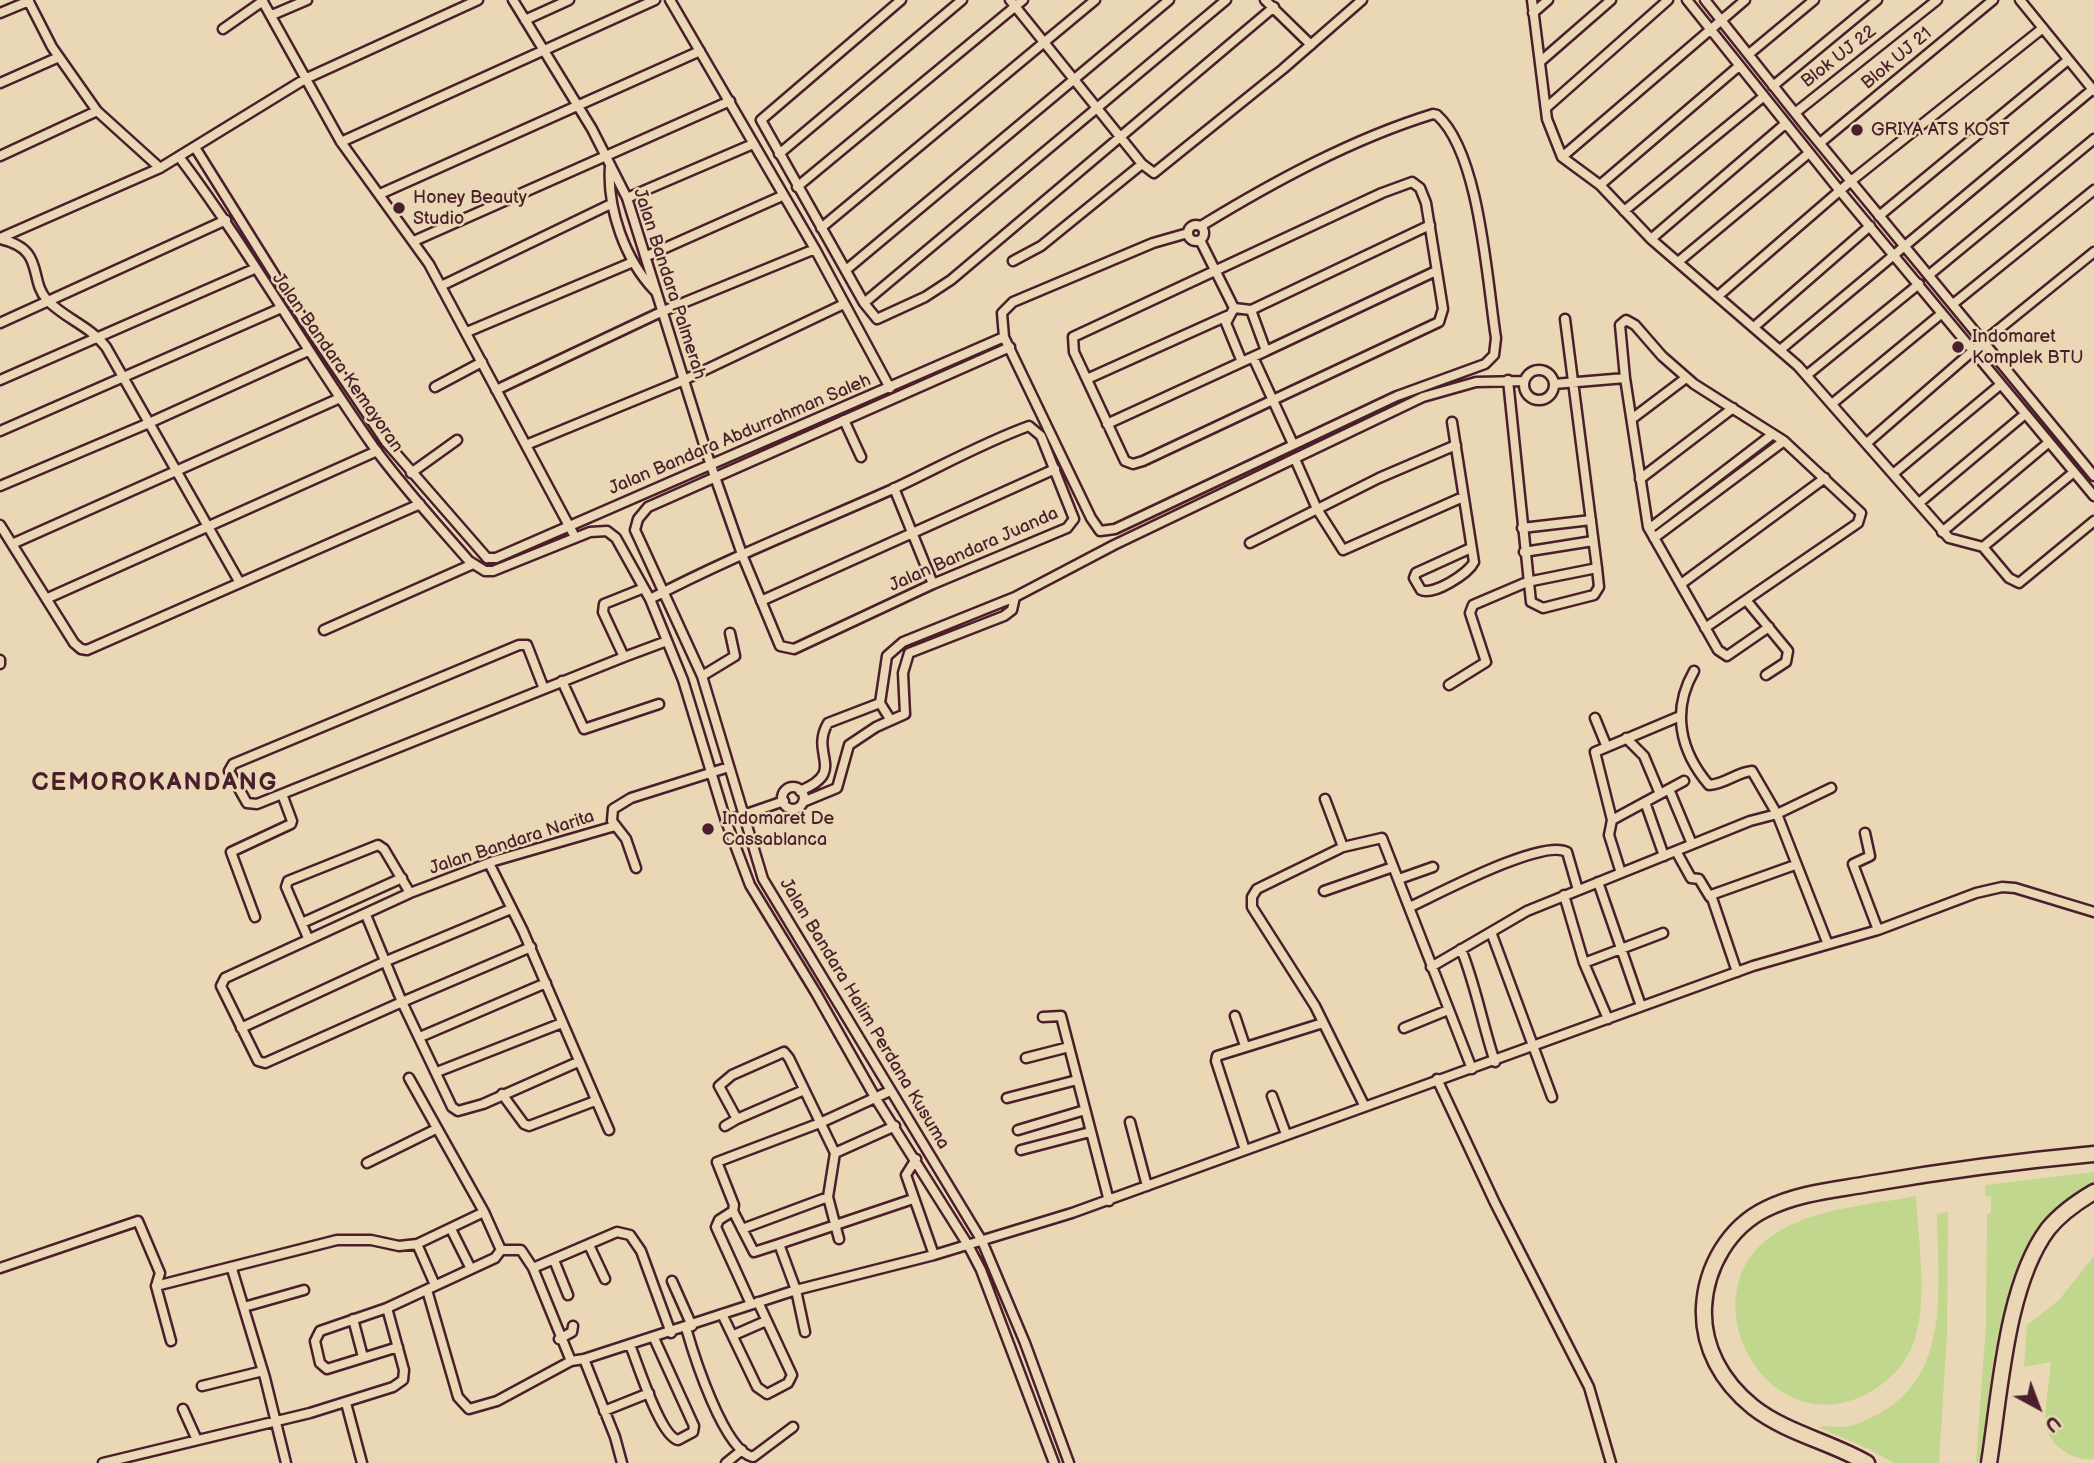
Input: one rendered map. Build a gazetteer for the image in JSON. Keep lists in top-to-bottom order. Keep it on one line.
{"streets":{"street":["Blok UJ 22","Blok UJ 21","Jalan Bandara Palmerah","Jalan Bandara Kemayoran","Jalan Bandara Abdurrahman Saleh","Jalan Bandara Juanda","Jalan Bandara Narita","Jalan Bandara Halim Perdana Kusuma"]},"crossings":[["Jalan Bandara Palmerah","Jalan Bandara Abdurrahman Saleh"],["Jalan Bandara Palmerah","Jalan Bandara Juanda"],["Jalan Bandara Kemayoran","Jalan Bandara Abdurrahman Saleh"],["Jalan Bandara Abdurrahman Saleh","Jalan Bandara Juanda"],["Jalan Bandara Abdurrahman Saleh","Jalan Bandara Halim Perdana Kusuma"],["Jalan Bandara Juanda","Jalan Bandara Halim Perdana Kusuma"],["Jalan Bandara Narita","Jalan Bandara Halim Perdana Kusuma"]],"districts":["CEMOROKANDANG"],"places":["GRIYA ATS KOST","Honey Beauty Studio","Indomaret Komplek BTU","Indomaret De Cassablanca"],"north":"bottom right"}
